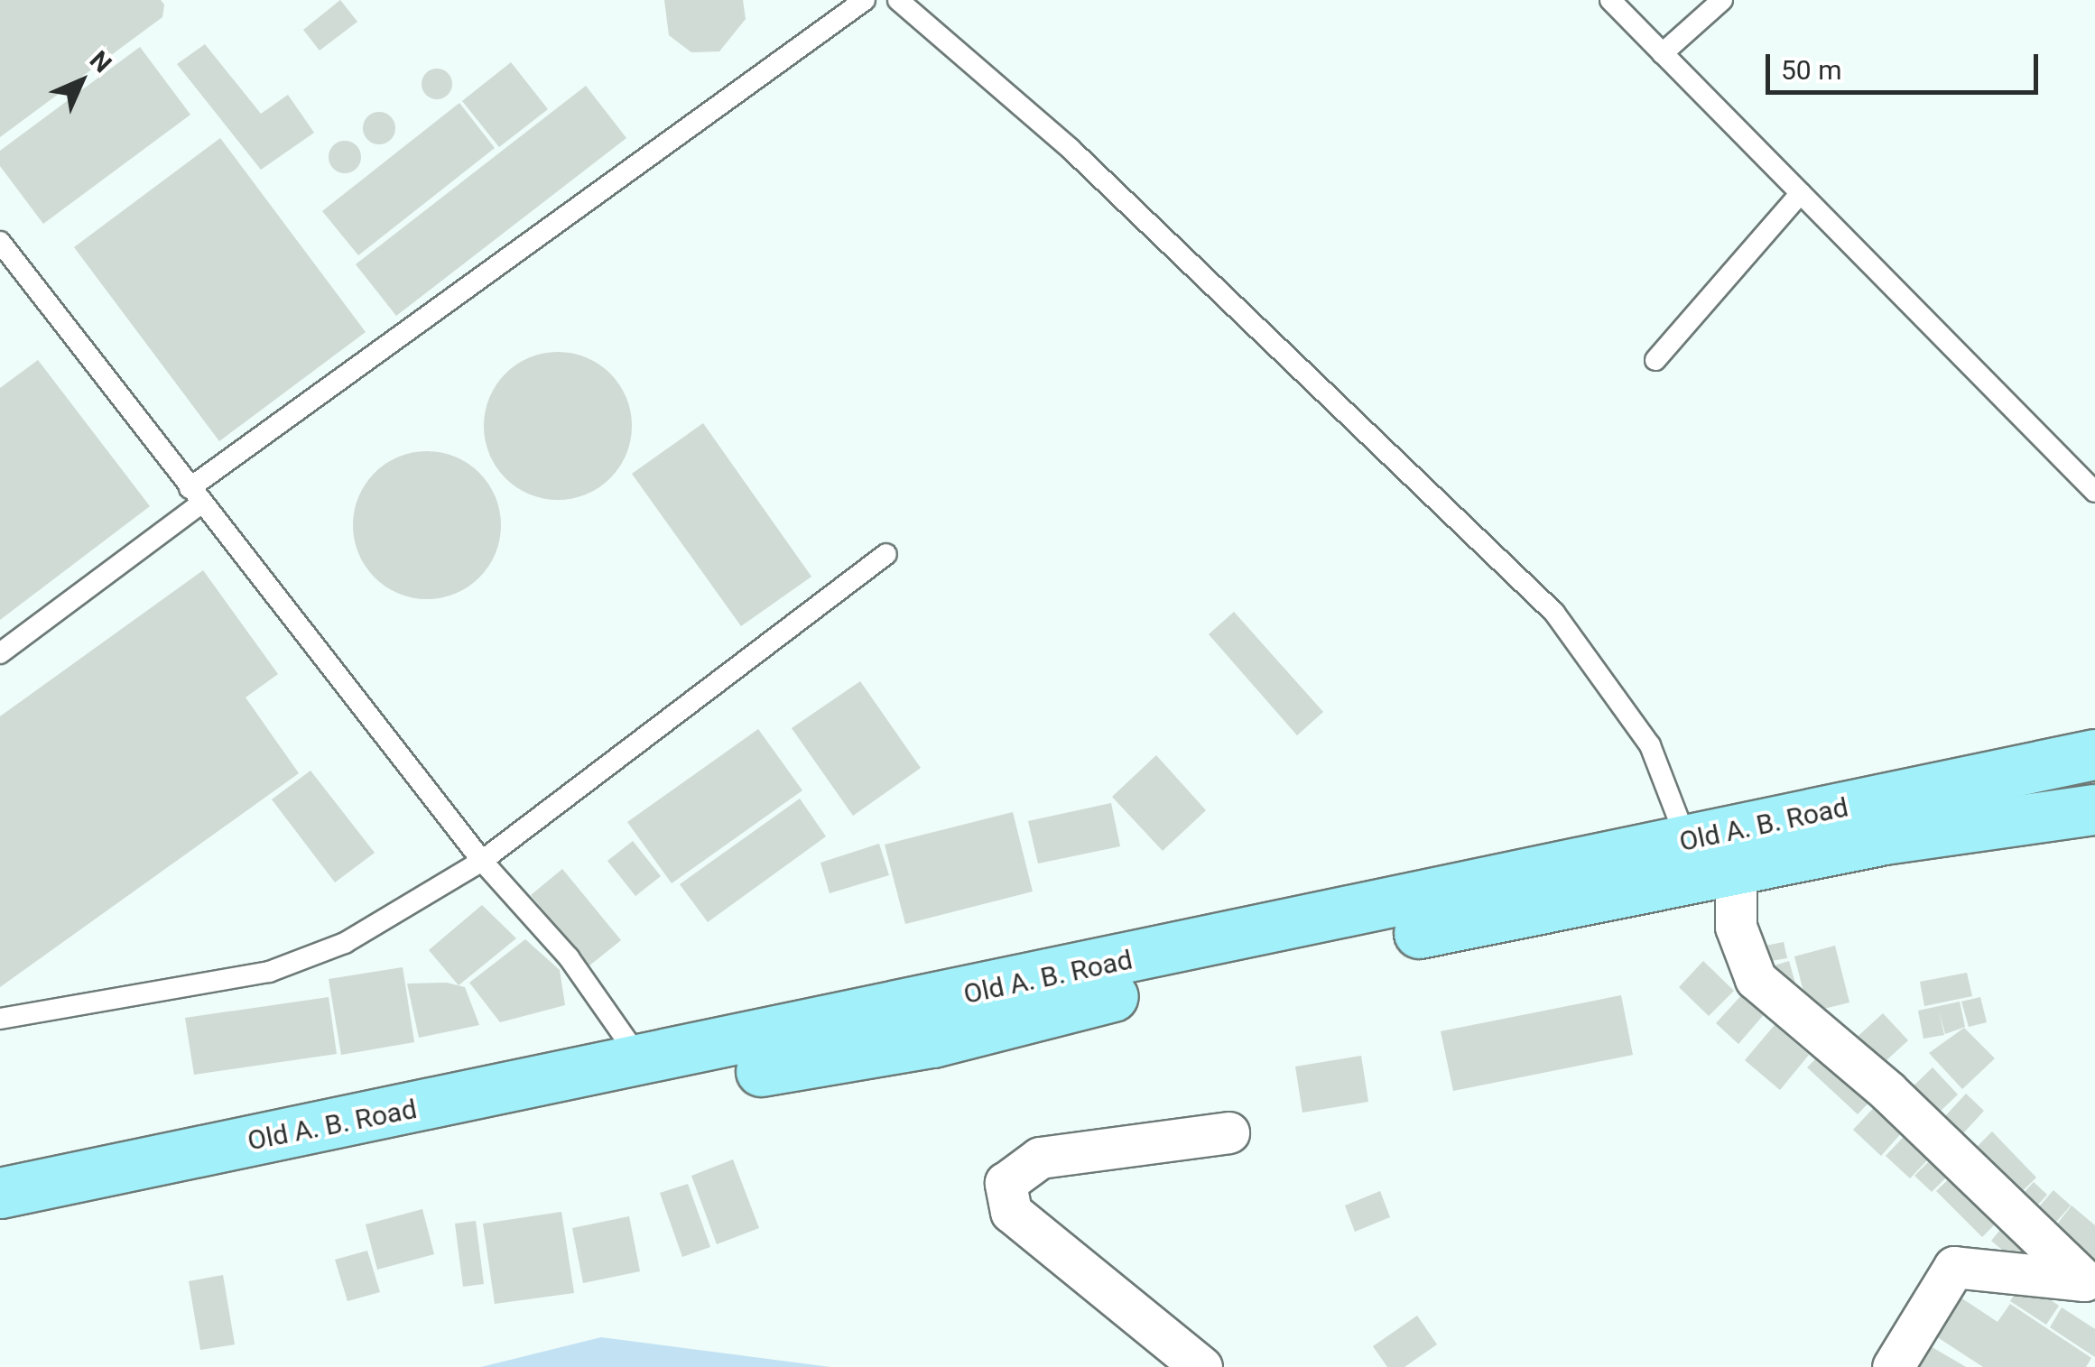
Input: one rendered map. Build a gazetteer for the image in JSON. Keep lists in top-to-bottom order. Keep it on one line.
{"streets":{"main road":["Old A. B. Road"]},"scale_bar":"50 m","north":"top right"}
